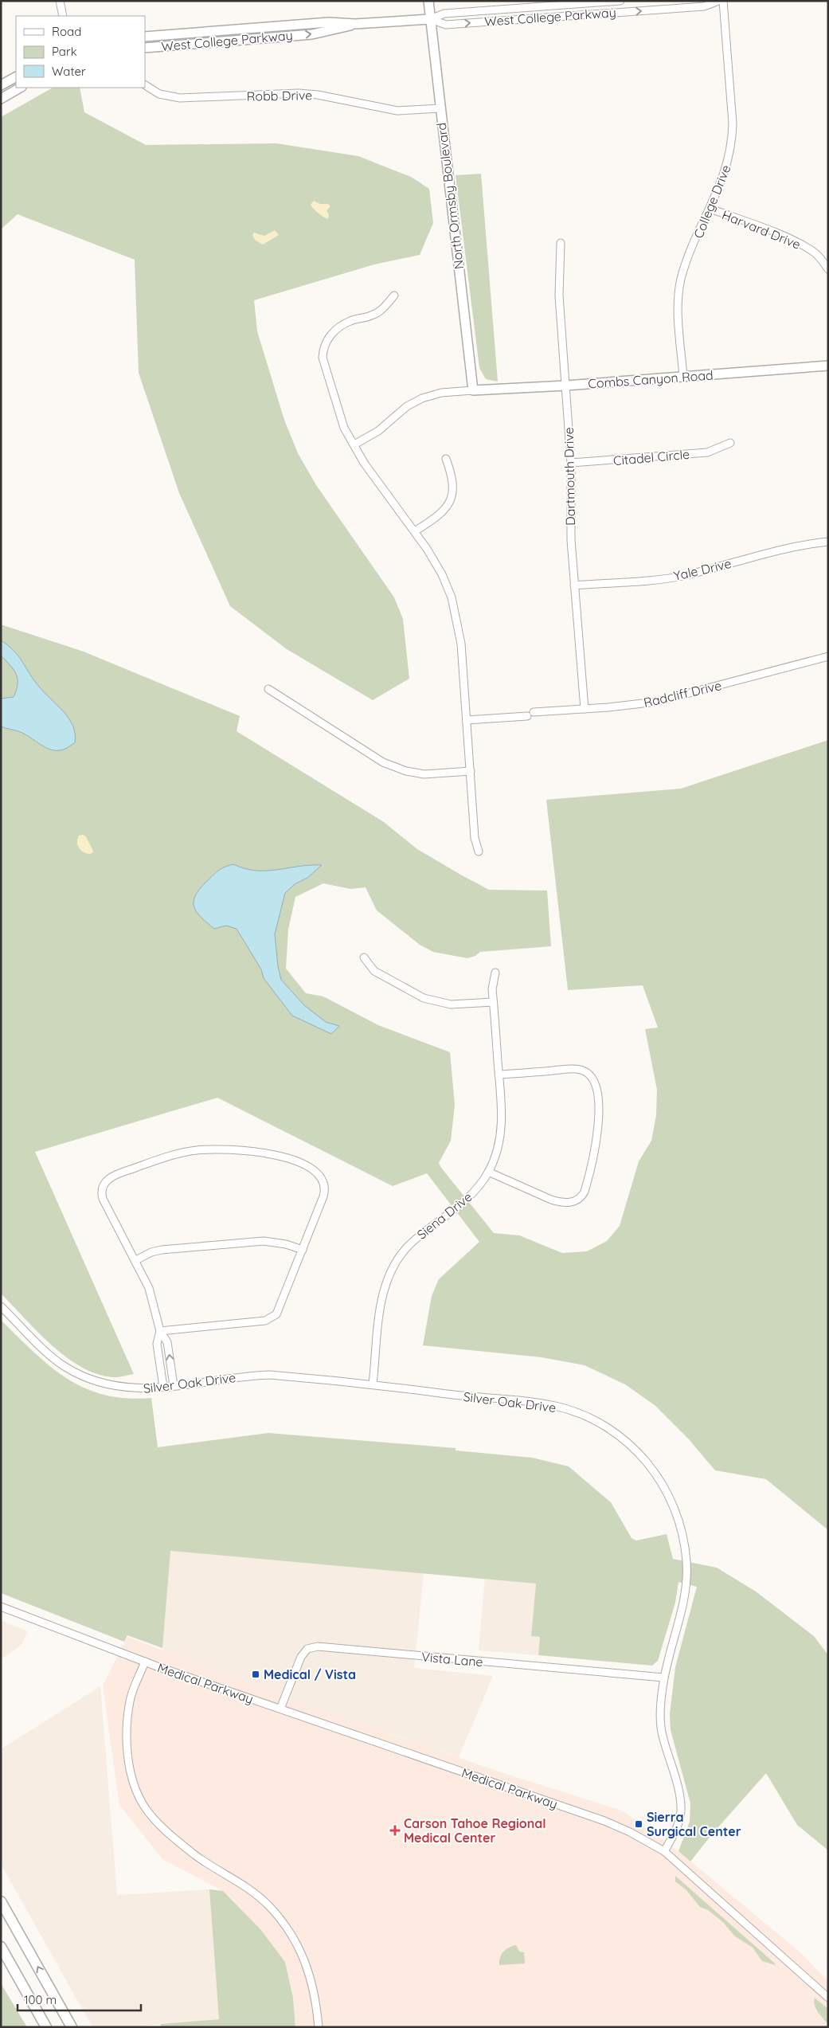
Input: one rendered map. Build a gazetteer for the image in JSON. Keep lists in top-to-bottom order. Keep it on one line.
{"streets":{"street":["West College Parkway","Robb Drive","North Ormsby Boulevard","College Drive","Harvard Drive","Combs Canyon Road","Citadel Circle","Dartmouth Drive","Yale Drive","Radcliff Drive","Siena Drive","Silver Oak Drive","Vista Lane","Medical Parkway"]},"crossings":[["West College Parkway","North Ormsby Boulevard"],["Robb Drive","North Ormsby Boulevard"],["North Ormsby Boulevard","Combs Canyon Road"],["College Drive","Harvard Drive"],["College Drive","Combs Canyon Road"],["Combs Canyon Road","Dartmouth Drive"],["Citadel Circle","Dartmouth Drive"],["Dartmouth Drive","Yale Drive"],["Dartmouth Drive","Radcliff Drive"],["Siena Drive","Silver Oak Drive"],["Silver Oak Drive","Vista Lane"],["Silver Oak Drive","Medical Parkway"],["Vista Lane","Medical Parkway"]],"places":{"transit":["Medical / Vista","Sierra Surgical Center"],"health":["Carson Tahoe Regional Medical Center"]},"legend":["Road","Park","Water"],"scale_bar":"100 m"}
